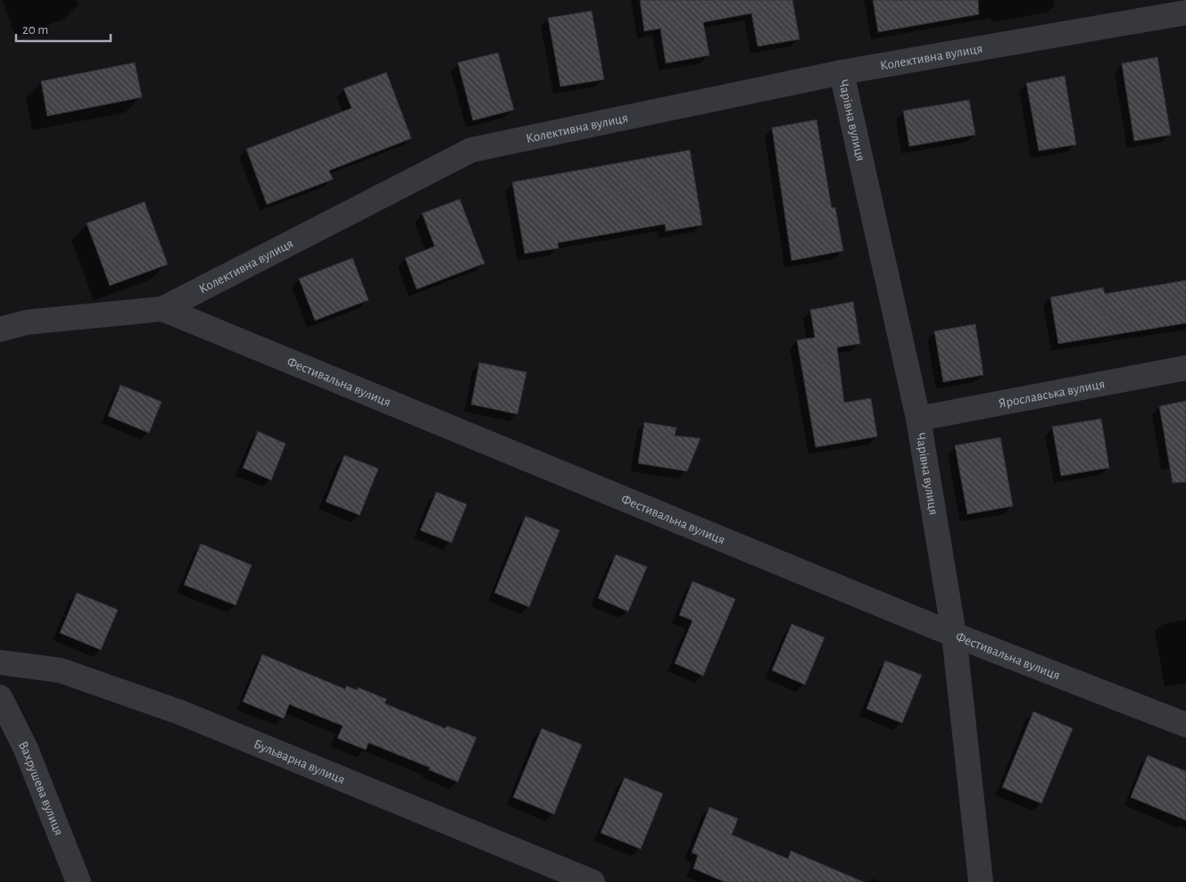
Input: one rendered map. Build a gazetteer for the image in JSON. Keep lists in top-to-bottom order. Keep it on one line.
{"streets":{"street":["Колективна вулиця","Чарівна вулиця","Фестивальна вулиця","Ярославська вулиця","Бульварна вулиця","Вахрушева вулиця"]},"crossings":[["Колективна вулиця","Чарівна вулиця"],["Колективна вулиця","Фестивальна вулиця"],["Чарівна вулиця","Фестивальна вулиця"],["Чарівна вулиця","Ярославська вулиця"]],"scale_bar":"20 m"}
